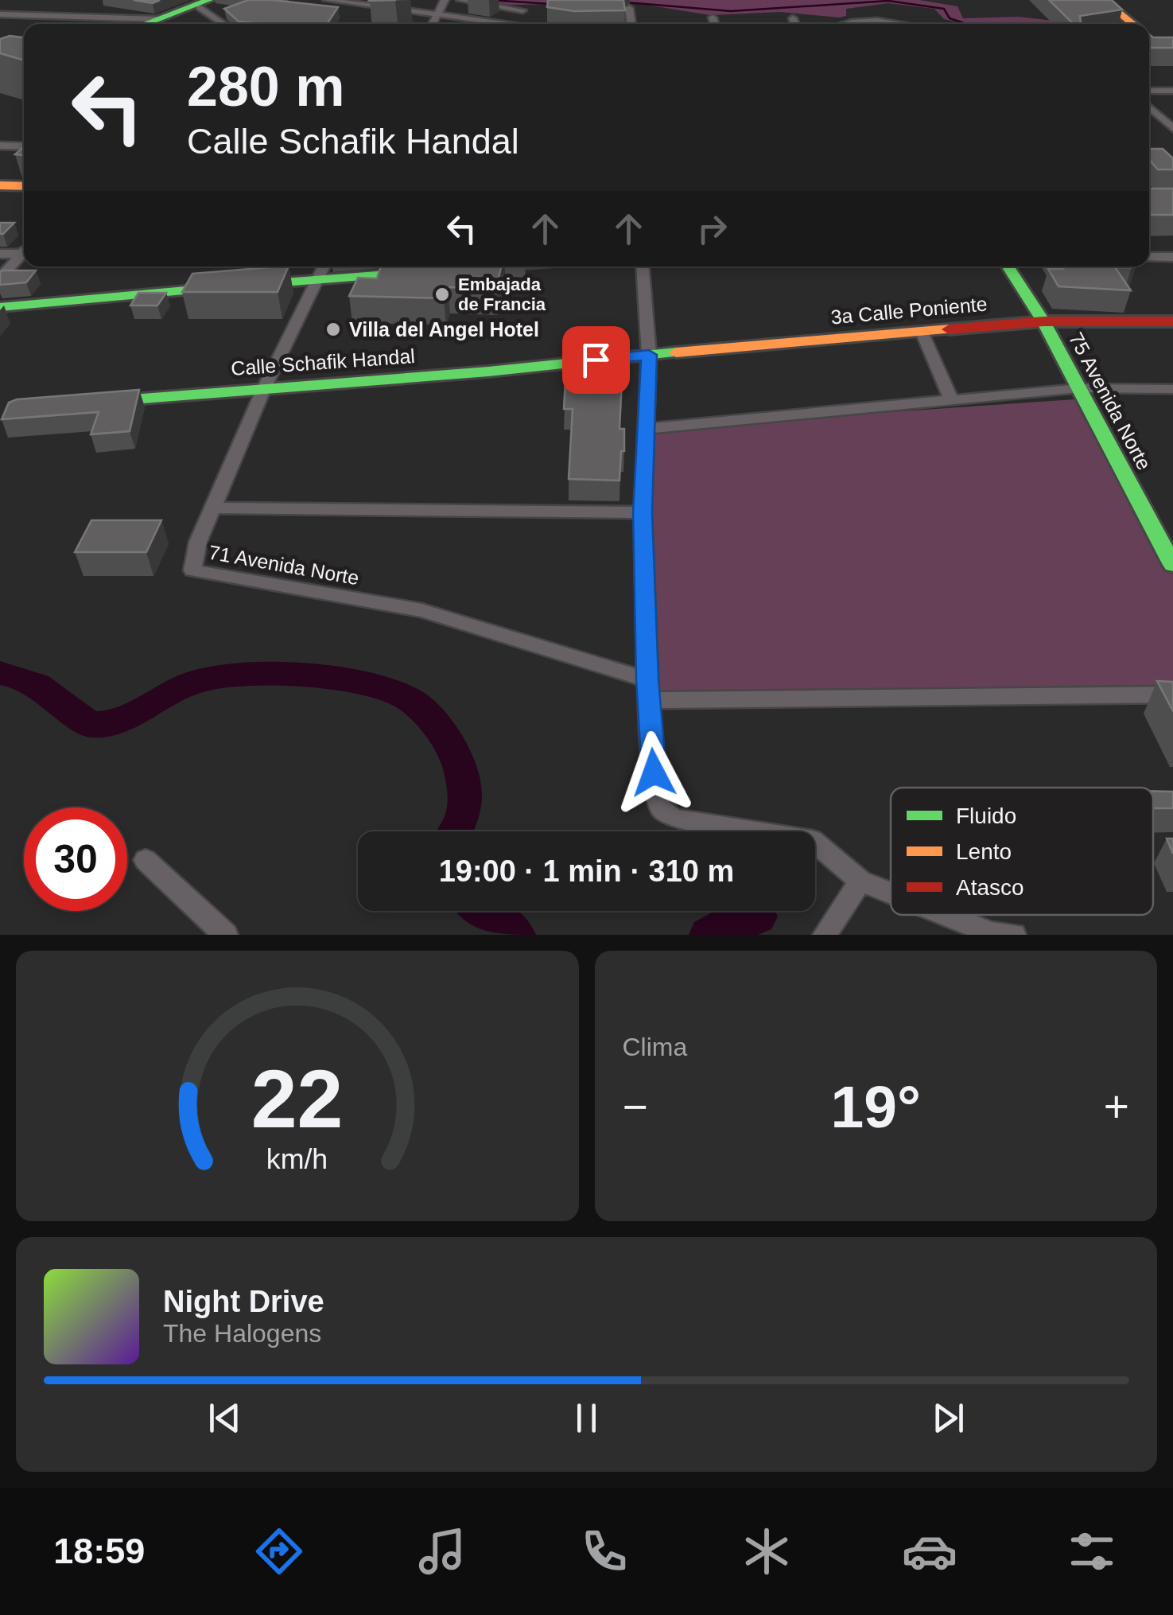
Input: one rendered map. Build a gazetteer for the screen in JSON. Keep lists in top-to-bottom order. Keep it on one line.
{"streets":{"main road":["3a Calle Poniente","Calle Schafik Handal","75 Avenida Norte"],"street":["71 Avenida Norte"]},"crossings":[["3a Calle Poniente","Calle Schafik Handal"],["3a Calle Poniente","75 Avenida Norte"],["Calle Schafik Handal","71 Avenida Norte"]],"places":["Embajada de Francia","Villa del Angel Hotel"],"legend":["Fluido","Lento","Atasco"],"page":{"turn":["280 m","Calle Schafik Handal"],"limit":"30","trip":"19:00 · 1 min · 310 m","tile":"Clima","heat":["−","19°","+"],"song":["Night Drive","The Halogens"],"tabs":"18:59","gauge":["22","km/h"]}}
